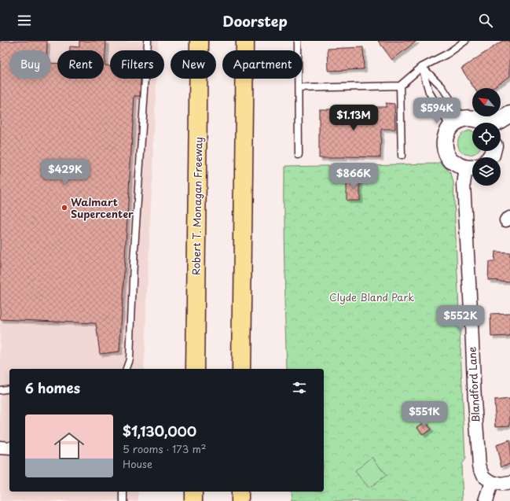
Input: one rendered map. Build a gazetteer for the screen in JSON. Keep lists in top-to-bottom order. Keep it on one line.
{"streets":{"highway":["Robert T. Monagan Freeway"],"street":["Blandford Lane"]},"parks":["Clyde Bland Park"],"places":["Walmart Supercenter"],"north":"top left","page":{"header":"Doorstep","chip":["Buy","Rent","Filters","New","Apartment"],"price":["$594K","$1.13M","$429K","$866K","$552K","$551K"],"heading":"6 homes","list":[{"name":"$1,130,000","note":"5 rooms · 173 m² · House"}]}}
